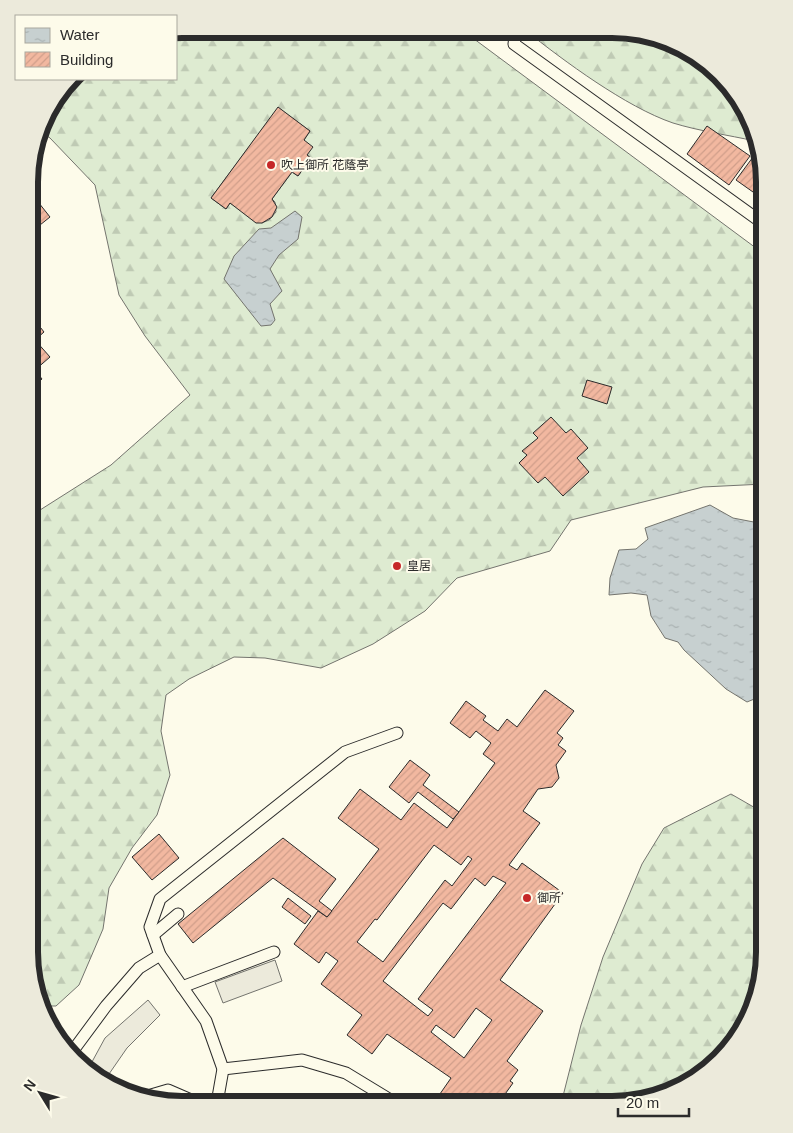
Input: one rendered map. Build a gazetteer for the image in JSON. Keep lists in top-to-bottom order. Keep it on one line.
{"places":["吹上御所 花蔭亭","皇居","御所"],"legend":["Water","Building"],"scale_bar":"20 m","north":"top left"}
